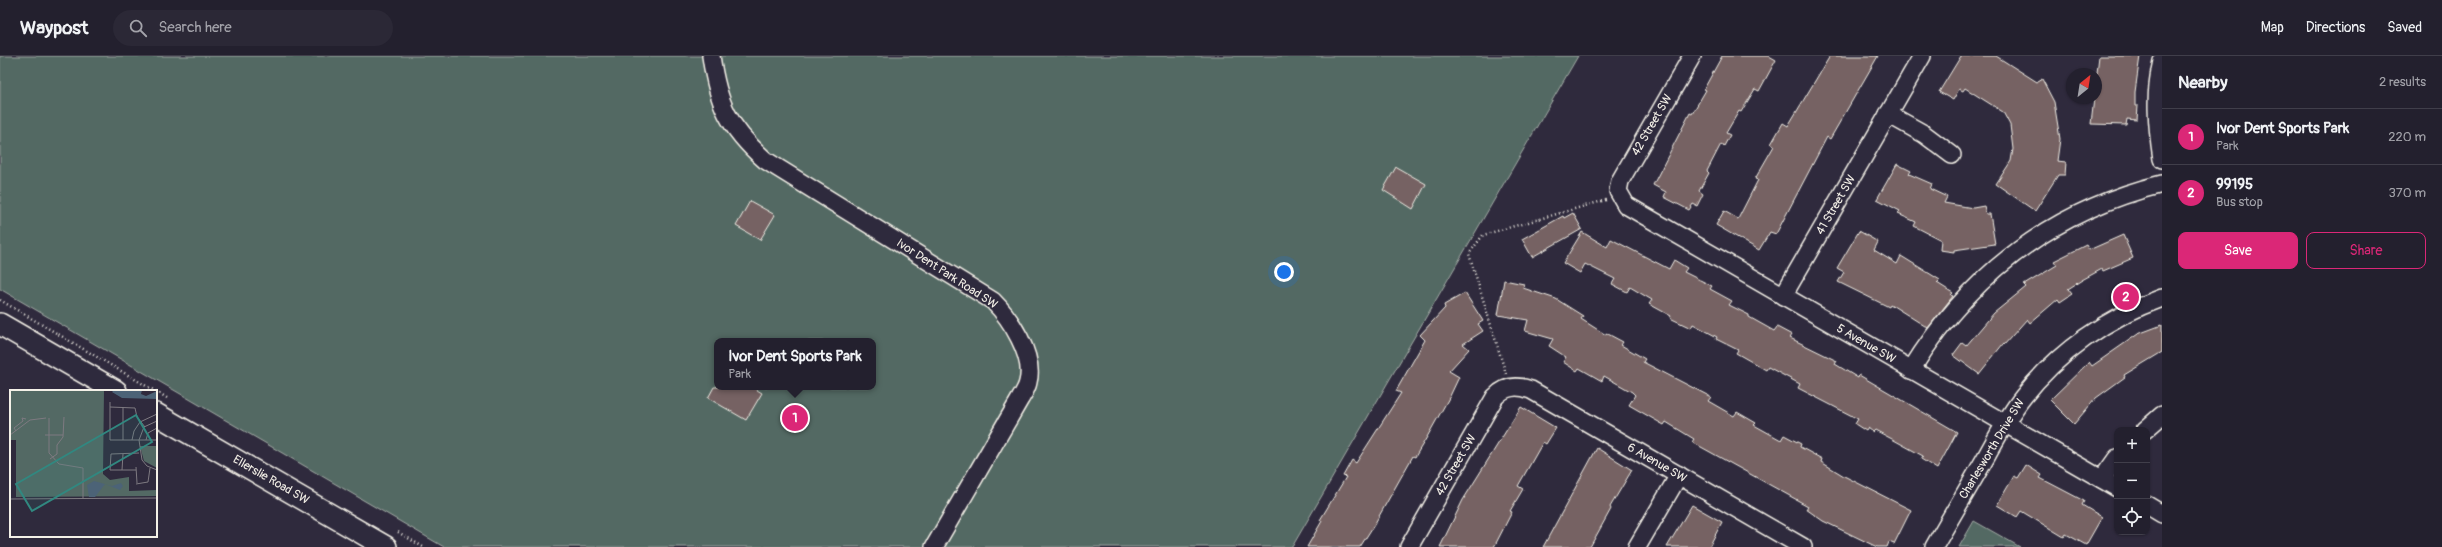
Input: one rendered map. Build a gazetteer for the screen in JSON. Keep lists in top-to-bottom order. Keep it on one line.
{"streets":{"main road":["Ellerslie Road SW"],"street":["42 Street SW","41 Street SW","Ivor Dent Park Road SW","5 Avenue SW","Charlesworth Drive SW","6 Avenue SW"]},"crossings":[["42 Street SW","5 Avenue SW"],["42 Street SW","6 Avenue SW"],["41 Street SW","5 Avenue SW"],["5 Avenue SW","Charlesworth Drive SW"]],"north":"top right","page":{"header":"Waypost","search":"Search here","nav":["Map","Directions","Saved"],"heading":["Nearby","2 results"],"list":[{"mark":"1","name":"Ivor Dent Sports Park","note":"Park","value":"220 m"},{"mark":"2","name":"99195","note":"Bus stop","value":"370 m"}],"buttons":["Save","Share"],"pins":["2","1"],"popup":["Ivor Dent Sports Park","Park"],"map_buttons":["+","−"]}}
